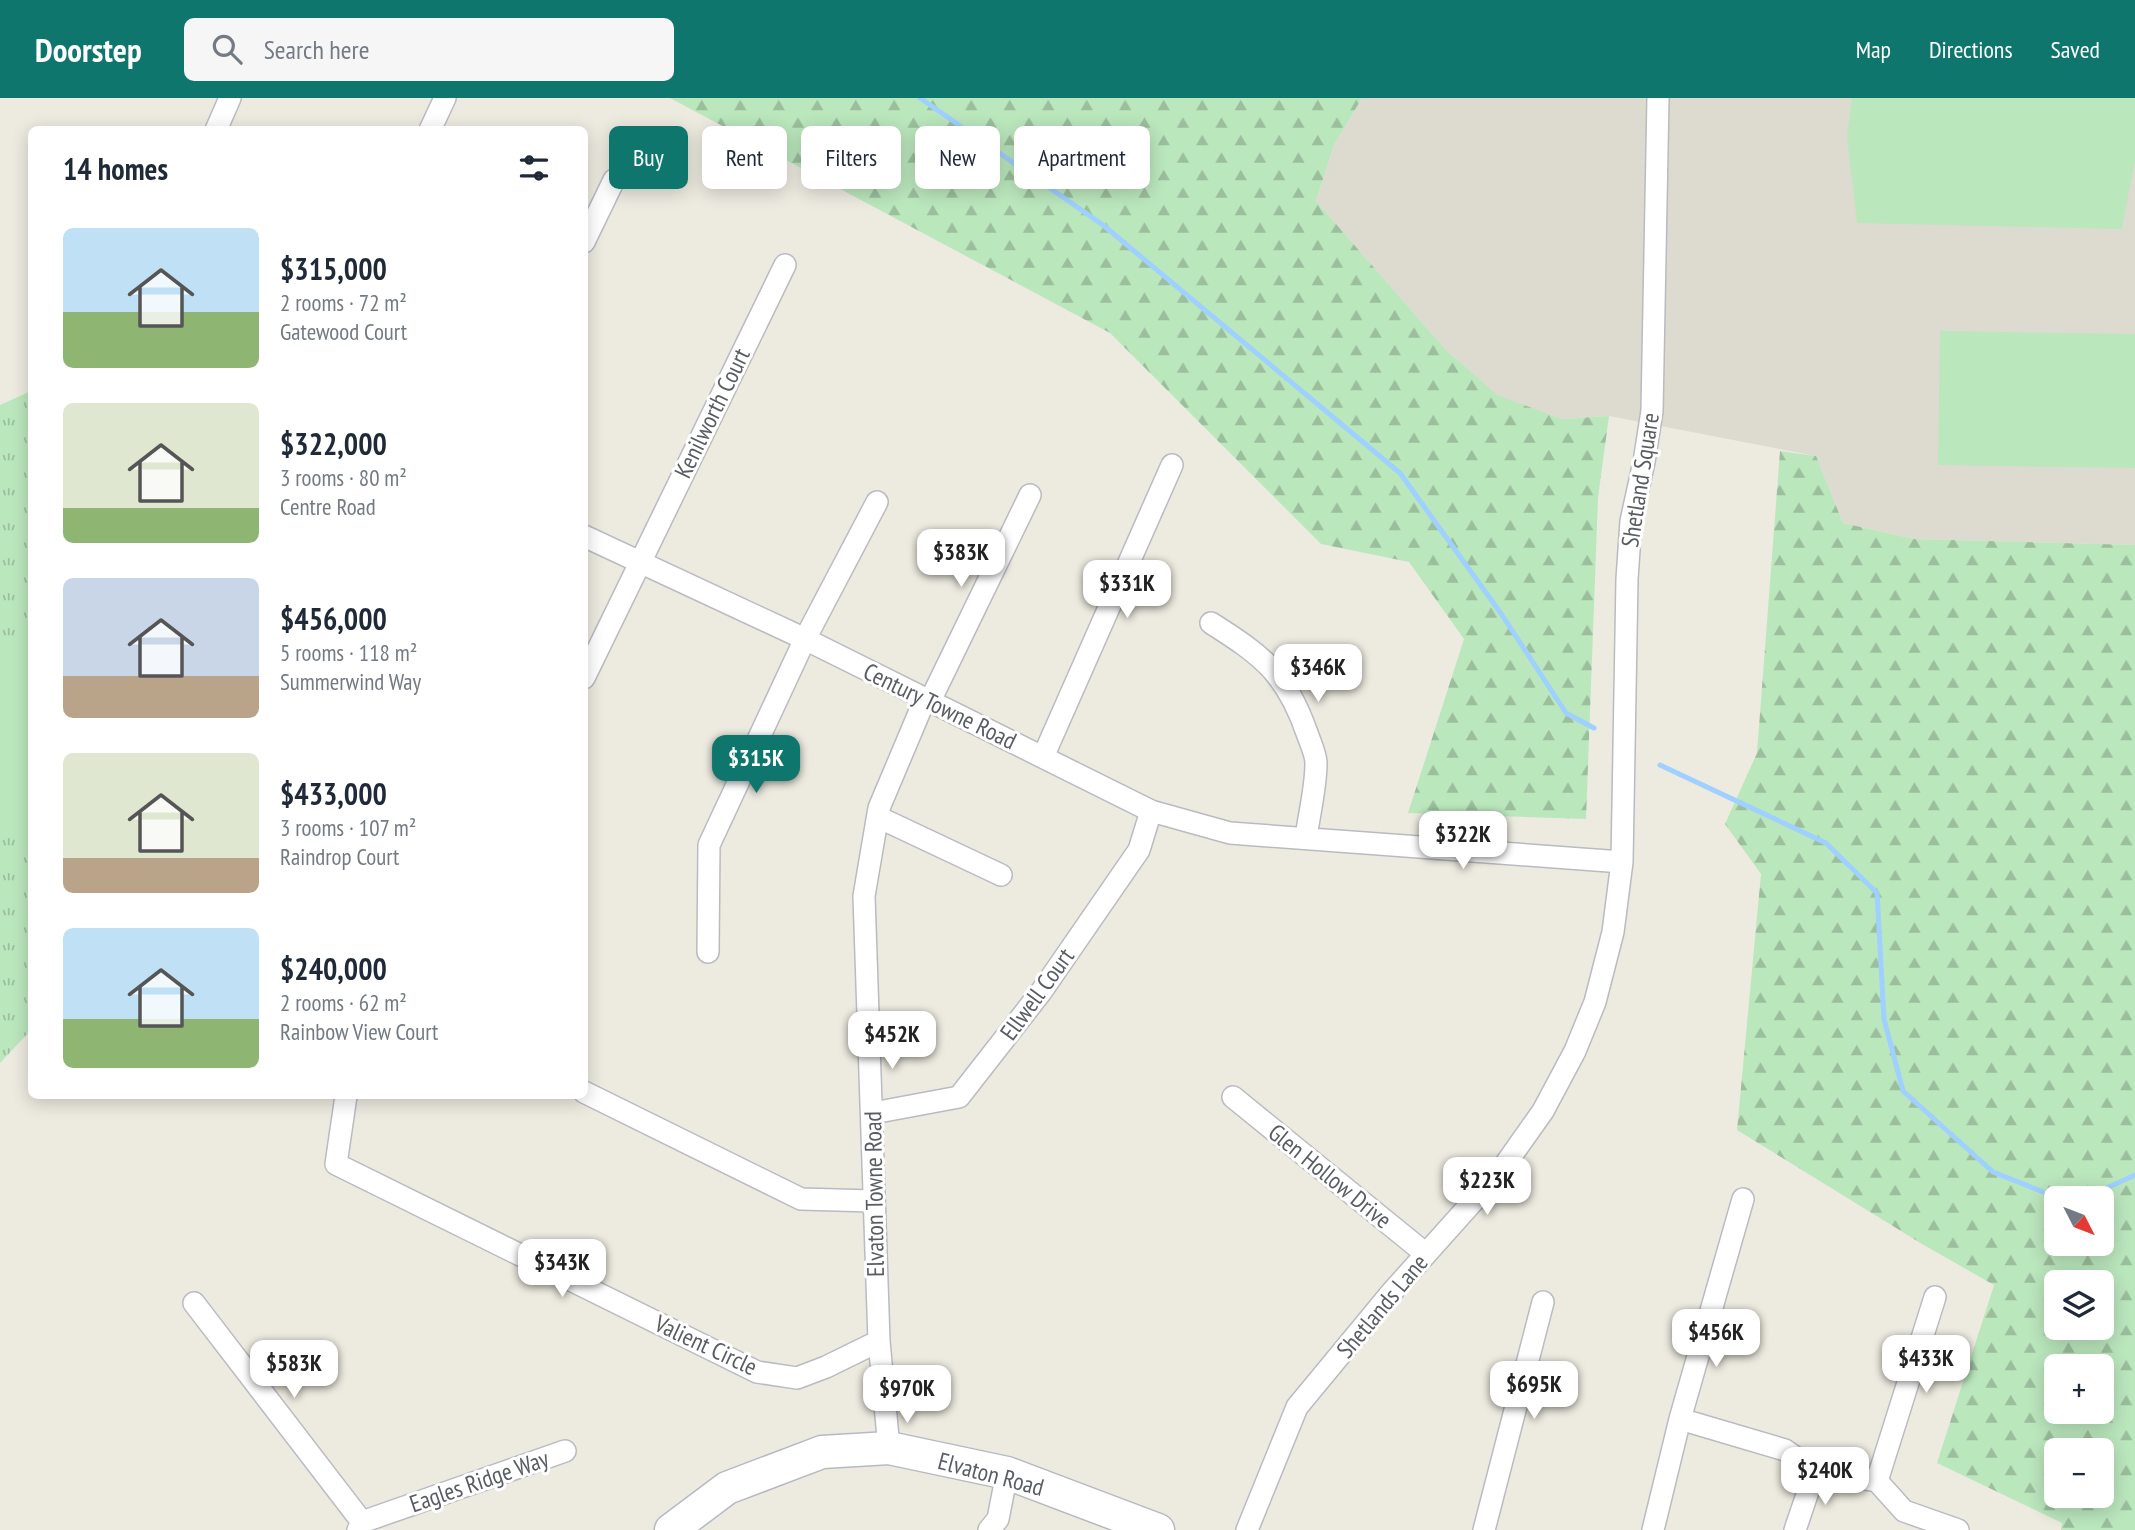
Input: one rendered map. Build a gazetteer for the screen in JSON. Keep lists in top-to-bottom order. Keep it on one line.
{"streets":{"street":["Kenilworth Court","Shetland Square","Century Towne Road","Ellwell Court","Glen Hollow Drive","Elvaton Towne Road","Shetlands Lane","Valient Circle","Elvaton Road","Eagles Ridge Way"]},"crossings":[["Kenilworth Court","Century Towne Road"],["Shetland Square","Century Towne Road"],["Shetland Square","Shetlands Lane"],["Century Towne Road","Ellwell Court"],["Century Towne Road","Elvaton Towne Road"],["Century Towne Road","Shetlands Lane"],["Ellwell Court","Elvaton Towne Road"],["Glen Hollow Drive","Shetlands Lane"],["Elvaton Towne Road","Valient Circle"],["Elvaton Towne Road","Elvaton Road"]],"north":"bottom right","page":{"header":"Doorstep","search":"Search here","nav":["Map","Directions","Saved"],"chip":["Buy","Rent","Filters","New","Apartment"],"heading":"14 homes","list":[{"name":"$315,000","note":"2 rooms · 72 m² · Gatewood Court"},{"name":"$322,000","note":"3 rooms · 80 m² · Centre Road"},{"name":"$456,000","note":"5 rooms · 118 m² · Summerwind Way"},{"name":"$433,000","note":"3 rooms · 107 m² · Raindrop Court"},{"name":"$240,000","note":"2 rooms · 62 m² · Rainbow View Court"}],"price":["$383K","$331K","$346K","$315K","$322K","$452K","$223K","$343K","$456K","$433K","$583K","$695K","$970K","$240K"],"map_buttons":["+","−"]}}
